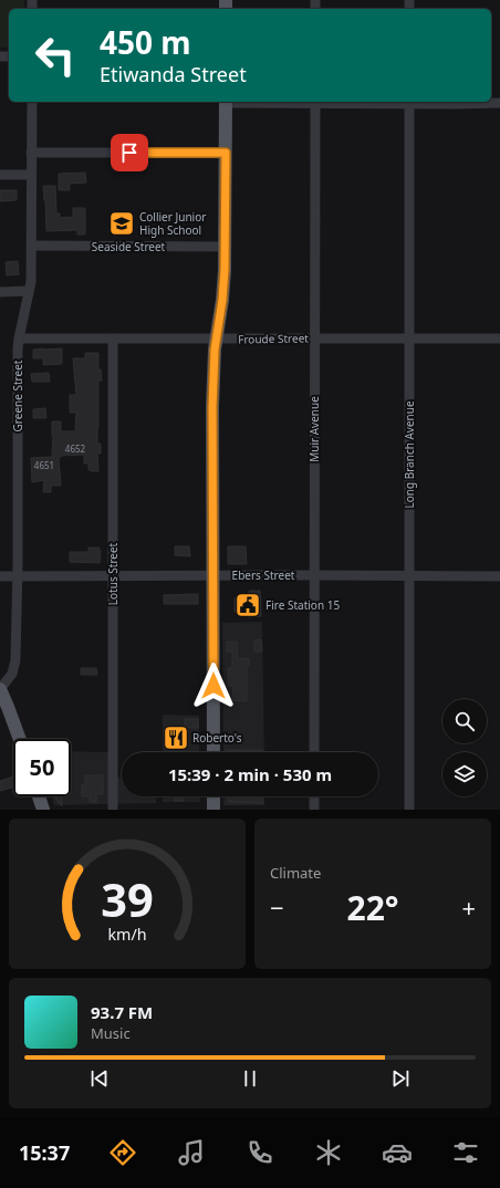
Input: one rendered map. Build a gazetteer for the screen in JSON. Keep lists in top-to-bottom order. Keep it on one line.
{"streets":{"street":["Seaside Street","Froude Street","Greene Street","Muir Avenue","Long Branch Avenue","Lotus Street","Ebers Street"]},"crossings":[["Seaside Street","Greene Street"],["Froude Street","Greene Street"],["Froude Street","Muir Avenue"],["Froude Street","Long Branch Avenue"],["Froude Street","Lotus Street"],["Greene Street","Ebers Street"],["Muir Avenue","Ebers Street"],["Long Branch Avenue","Ebers Street"],["Lotus Street","Ebers Street"]],"places":{"school or university":["Collier Junior High School"],"public building":["Fire Station 15"],"restaurant":["Roberto's"]},"house_numbers":["4652","4651"],"page":{"turn":["450 m","Etiwanda Street"],"limit":"50","trip":"15:39 · 2 min · 530 m","tile":"Climate","heat":["−","22°","+"],"song":["93.7 FM","Music"],"tabs":"15:37","gauge":["39","km/h"]}}
